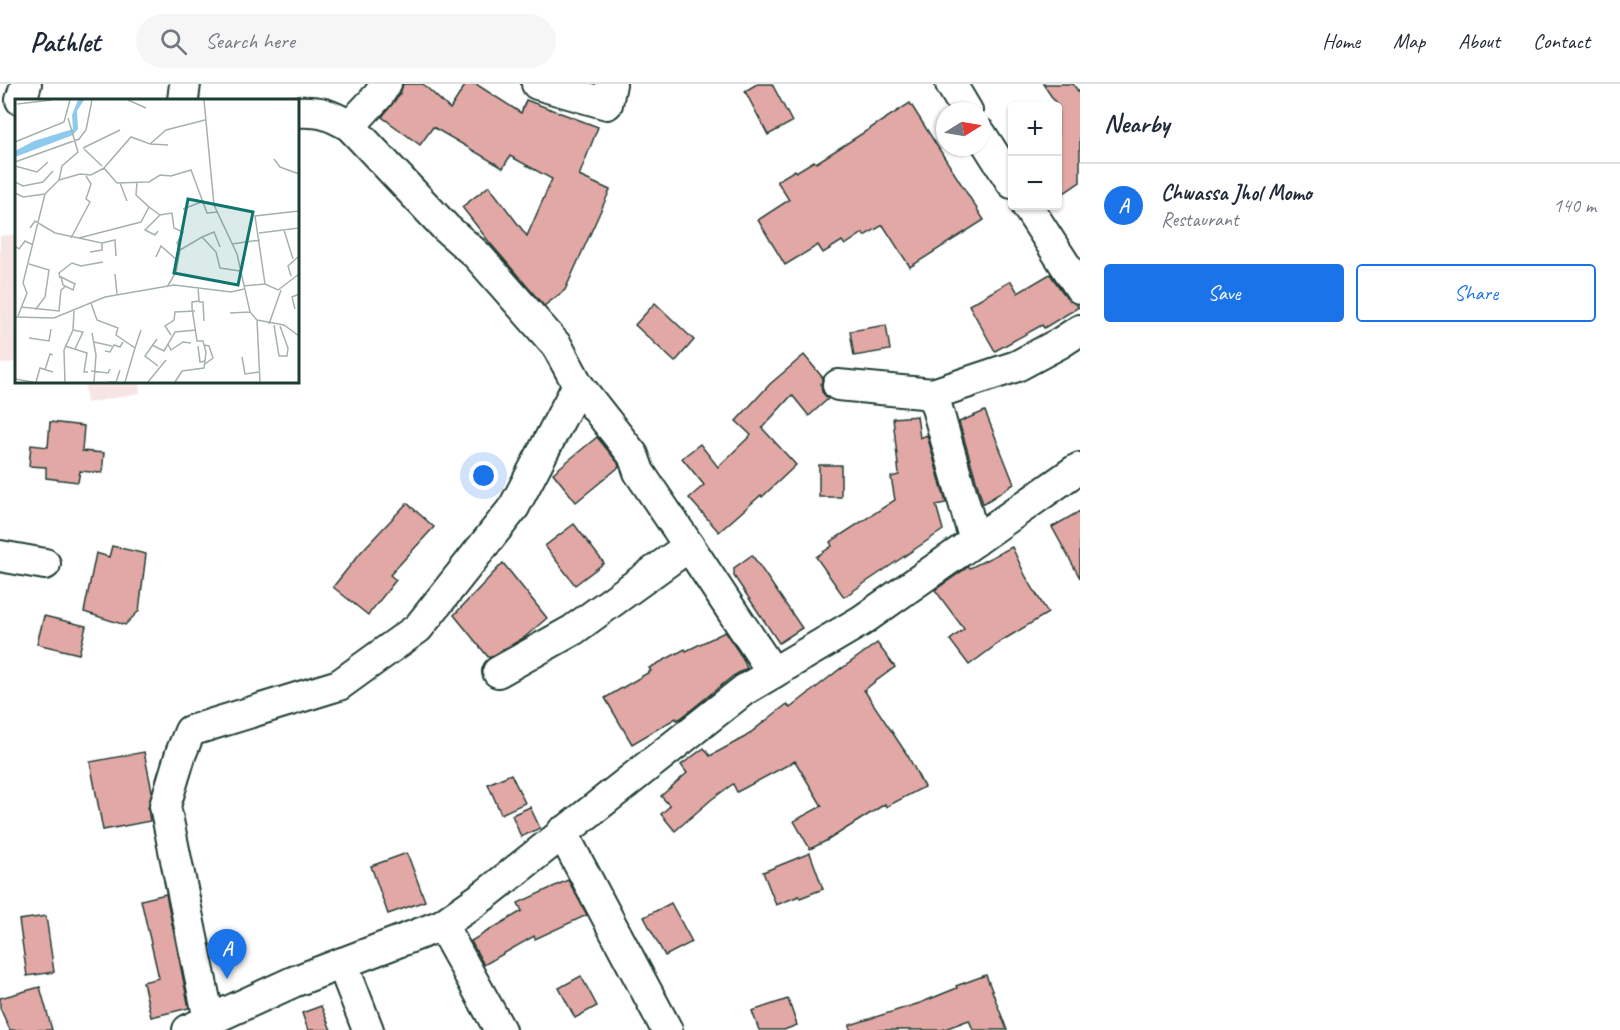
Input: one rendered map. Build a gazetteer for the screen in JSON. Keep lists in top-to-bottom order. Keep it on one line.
{"north":"right","page":{"header":"Pathlet","search":"Search here","nav":["Home","Map","About","Contact"],"heading":"Nearby","map_buttons":["+","−"],"list":[{"mark":"A","name":"Chwassa Jhol Momo","note":"Restaurant","value":"140 m"}],"buttons":["Save","Share"],"pins":"A"}}
